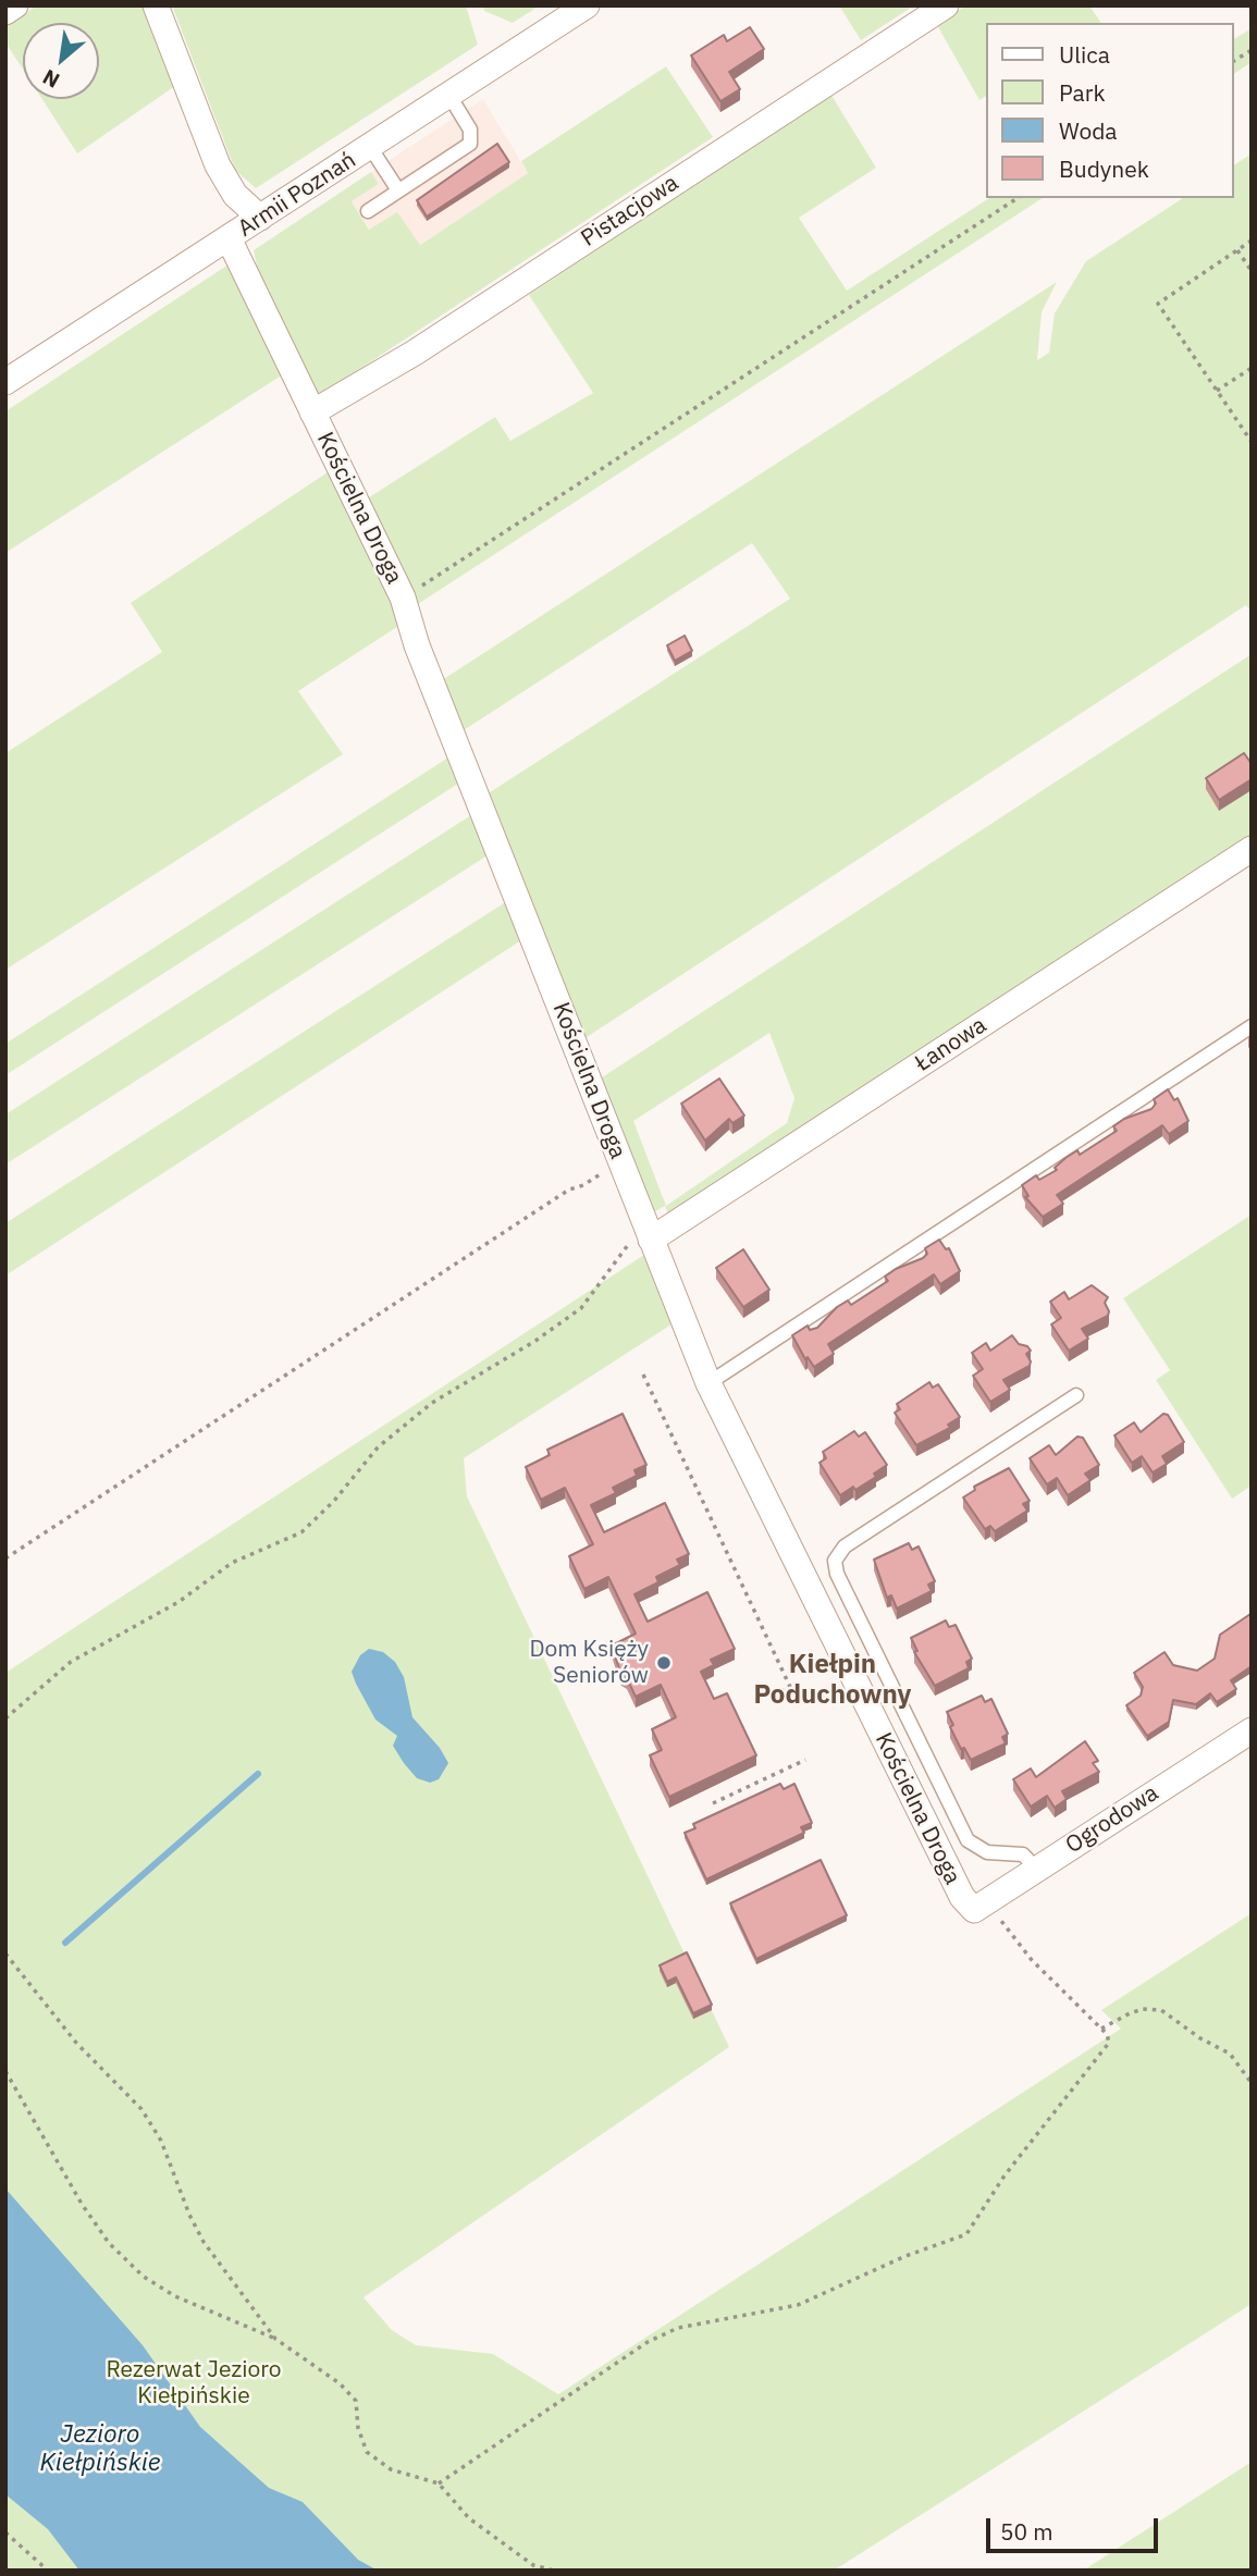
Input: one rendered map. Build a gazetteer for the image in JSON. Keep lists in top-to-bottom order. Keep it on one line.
{"streets":{"street":["Armii Poznań","Pistacjowa","Kościelna Droga","Łanowa","Ogrodowa"]},"crossings":[["Armii Poznań","Kościelna Droga"],["Pistacjowa","Kościelna Droga"],["Kościelna Droga","Łanowa"],["Kościelna Droga","Ogrodowa"]],"districts":["Kiełpin Poduchowny"],"water":["Jezioro Kiełpińskie"],"parks":["Rezerwat Jezioro Kiełpińskie"],"places":["Dom Księży Seniorów"],"legend":["Ulica","Park","Woda","Budynek"],"scale_bar":"50 m","north":"bottom left"}
